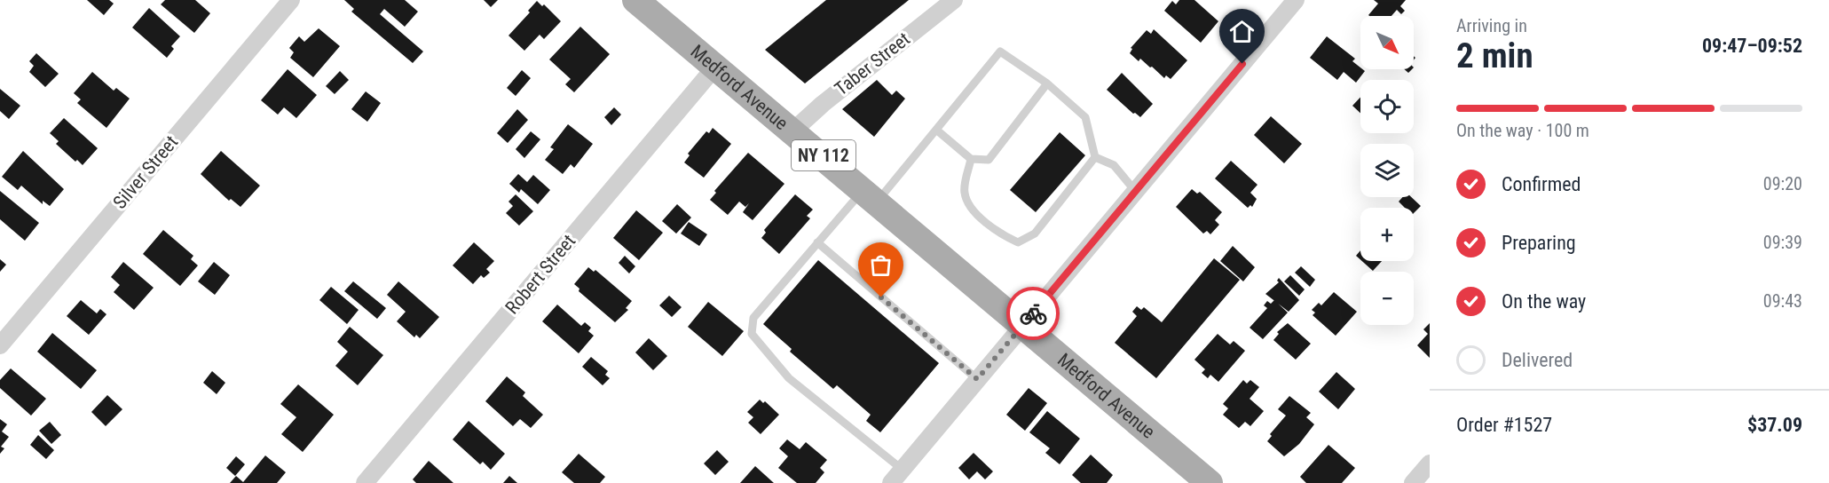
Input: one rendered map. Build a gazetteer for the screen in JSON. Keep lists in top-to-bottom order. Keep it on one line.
{"streets":{"main road":["Medford Avenue","NY 112"],"street":["Taber Street","Silver Street","Robert Street"]},"crossings":[["Taber Street","Medford Avenue"],["Medford Avenue","Robert Street"]],"north":"bottom right","page":{"heading":["2 min","Arriving in","09:47–09:52"],"panel":["Order #1527","$37.09"],"map_buttons":["+","−"],"bar":"On the way · 100 m","list":[["Confirmed","09:20"],["Preparing","09:39"],["On the way","09:43"],"Delivered"]}}
